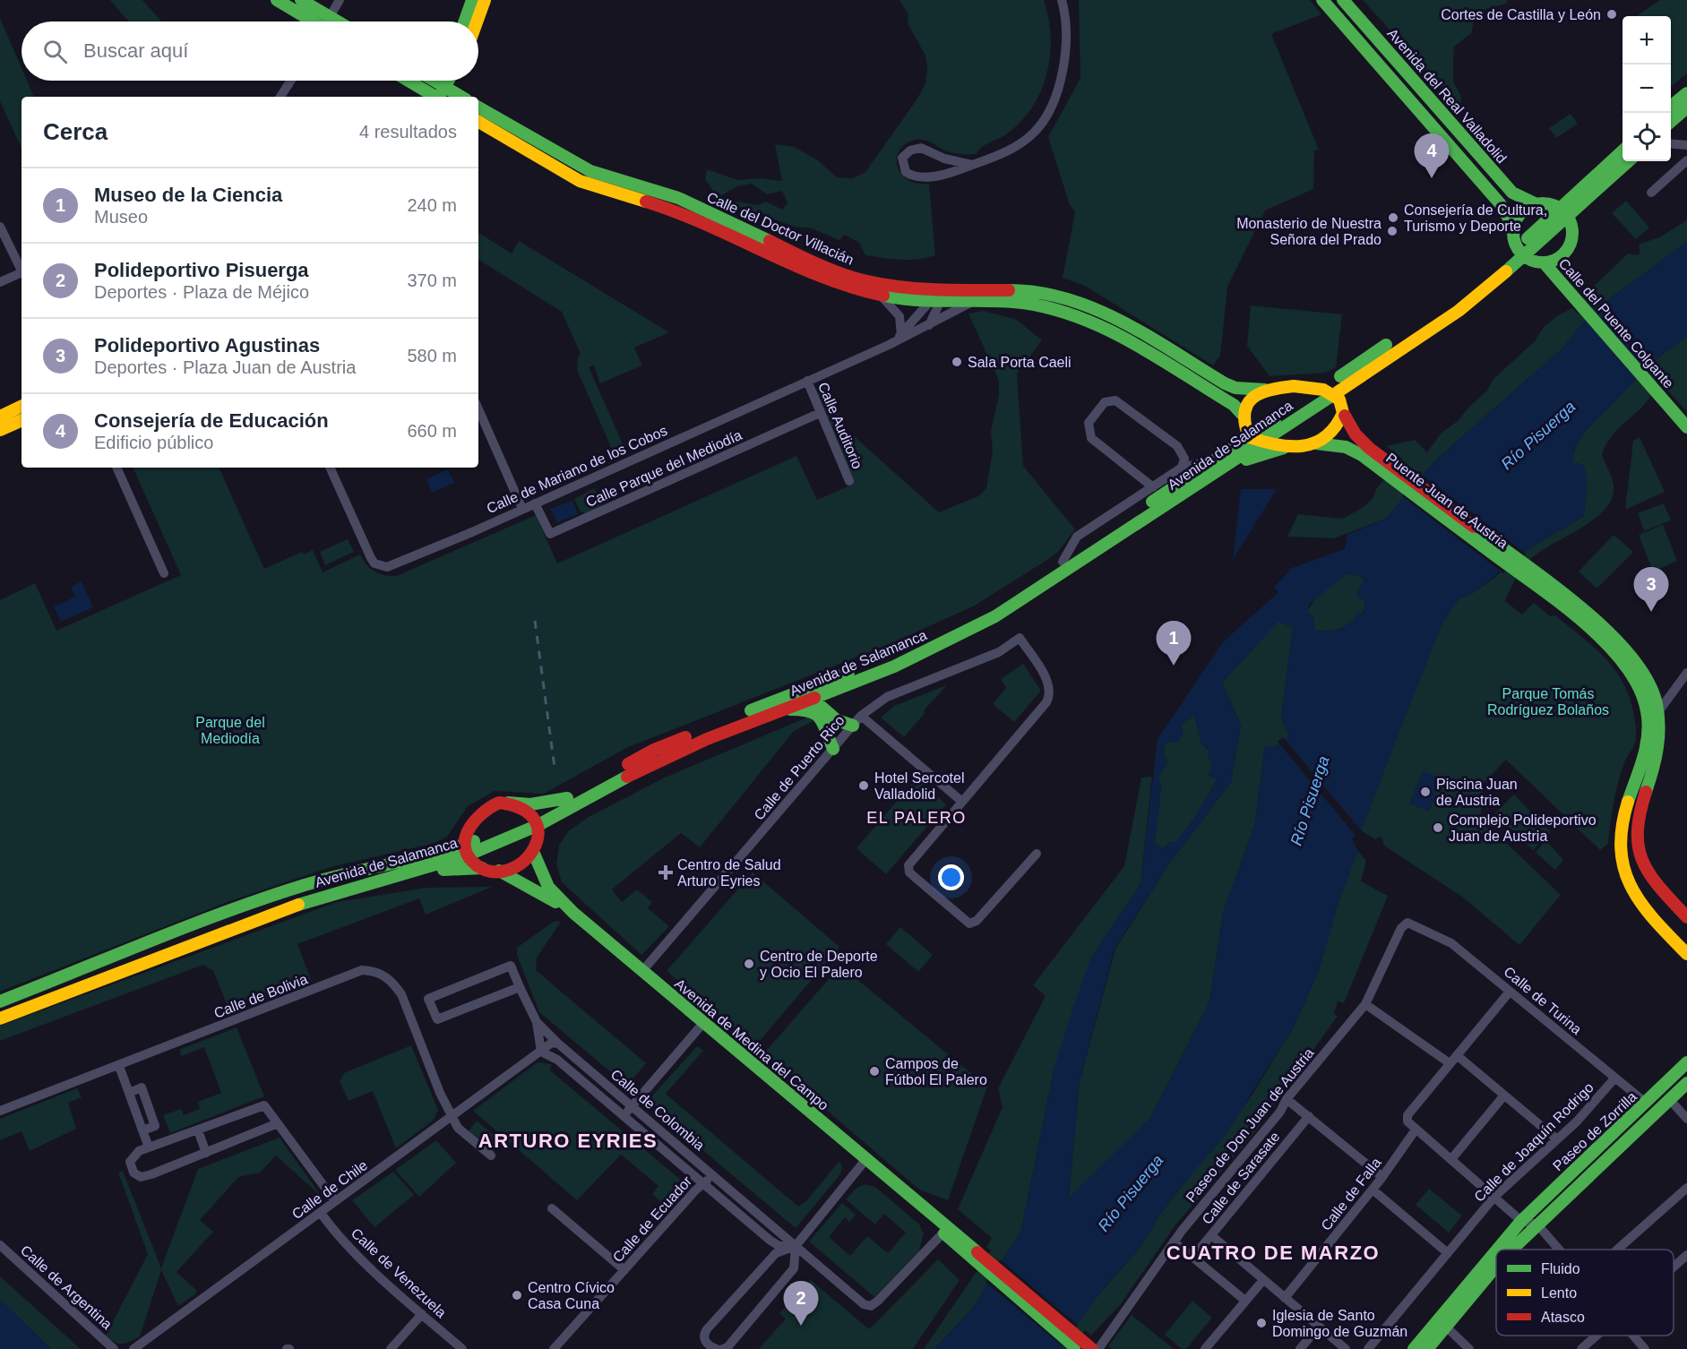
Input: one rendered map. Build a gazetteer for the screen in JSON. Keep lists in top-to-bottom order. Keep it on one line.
{"streets":{"main road":["Avenida del Real Valladolid","Calle del Doctor Villacián","Calle del Puente Colgante","Avenida de Salamanca","Puente Juan de Austria","Avenida de Medina del Campo","Paseo de Zorrilla"],"street":["Calle Auditorio","Calle Parque del Mediodía","Calle de Mariano de los Cobos","Calle de Puerto Rico","Calle de Bolivia","Calle de Turina","Calle de Colombia","Paseo de Don Juan de Austria","Calle de Joaquín Rodrigo","Calle de Sarasate","Calle de Chile","Calle de Falla","Calle de Ecuador","Calle de Venezuela","Calle de Argentina"]},"crossings":[["Avenida del Real Valladolid","Avenida de Salamanca"],["Calle del Doctor Villacián","Avenida de Salamanca"],["Calle del Doctor Villacián","Calle de Mariano de los Cobos"],["Calle del Doctor Villacián","Puente Juan de Austria"],["Calle Auditorio","Calle Parque del Mediodía"],["Calle Auditorio","Calle de Mariano de los Cobos"],["Avenida de Salamanca","Puente Juan de Austria"],["Calle Parque del Mediodía","Calle de Mariano de los Cobos"],["Calle de Puerto Rico","Avenida de Medina del Campo"],["Calle de Bolivia","Calle de Chile"],["Calle de Turina","Paseo de Don Juan de Austria"],["Calle de Turina","Paseo de Zorrilla"],["Calle de Turina","Calle de Joaquín Rodrigo"],["Avenida de Medina del Campo","Calle de Colombia"],["Calle de Colombia","Calle de Chile"],["Calle de Colombia","Calle de Ecuador"],["Calle de Chile","Calle de Venezuela"]],"districts":["EL PALERO","ARTURO EYRIES","CUATRO DE MARZO"],"water":["Río Pisuerga"],"parks":["Parque Tomás Rodríguez Bolaños","Parque del Mediodía"],"places":{"other":["Cortes de Castilla y León","Consejería de Cultura, Turismo y Deporte","Monasterio de Nuestra Señora del Prado","Sala Porta Caeli","Hotel Sercotel Valladolid","Piscina Juan de Austria","Complejo Polideportivo Juan de Austria","Centro de Deporte y Ocio El Palero","Campos de Fútbol El Palero","Centro Cívico Casa Cuna","Iglesia de Santo Domingo de Guzmán"],"health":["Centro de Salud Arturo Eyries"]},"legend":["Fluido","Lento","Atasco"],"page":{"map_buttons":["+","−"],"search":"Buscar aquí","heading":["Cerca","4 resultados"],"pins":["4","3","1","2"],"list":[{"mark":"1","name":"Museo de la Ciencia","note":"Museo","value":"240 m"},{"mark":"2","name":"Polideportivo Pisuerga","note":"Deportes · Plaza de Méjico","value":"370 m"},{"mark":"3","name":"Polideportivo Agustinas","note":"Deportes · Plaza Juan de Austria","value":"580 m"},{"mark":"4","name":"Consejería de Educación","note":"Edificio público","value":"660 m"}]}}
